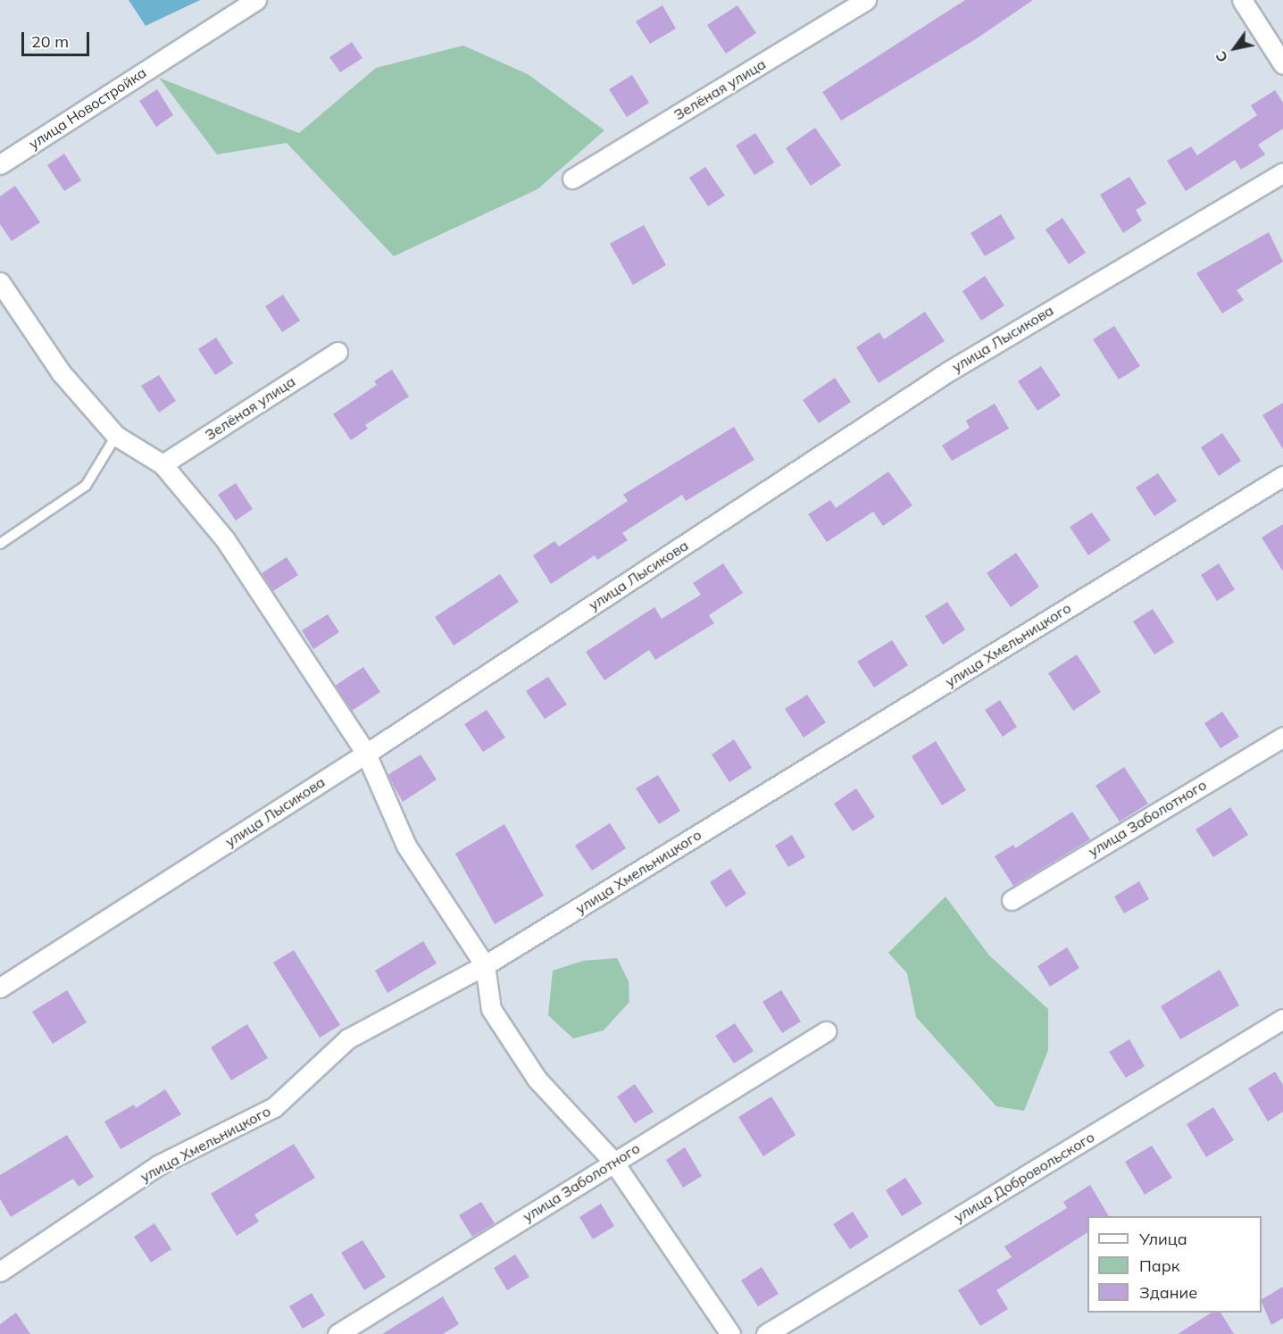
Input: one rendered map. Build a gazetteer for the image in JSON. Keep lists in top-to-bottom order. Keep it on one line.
{"streets":{"street":["Зелёная улица","улица Новостройка","улица Лысикова","улица Хмельницкого","улица Заболотного","улица Добровольского"]},"legend":["Улица","Парк","Здание"],"scale_bar":"20 m","north":"bottom left"}
